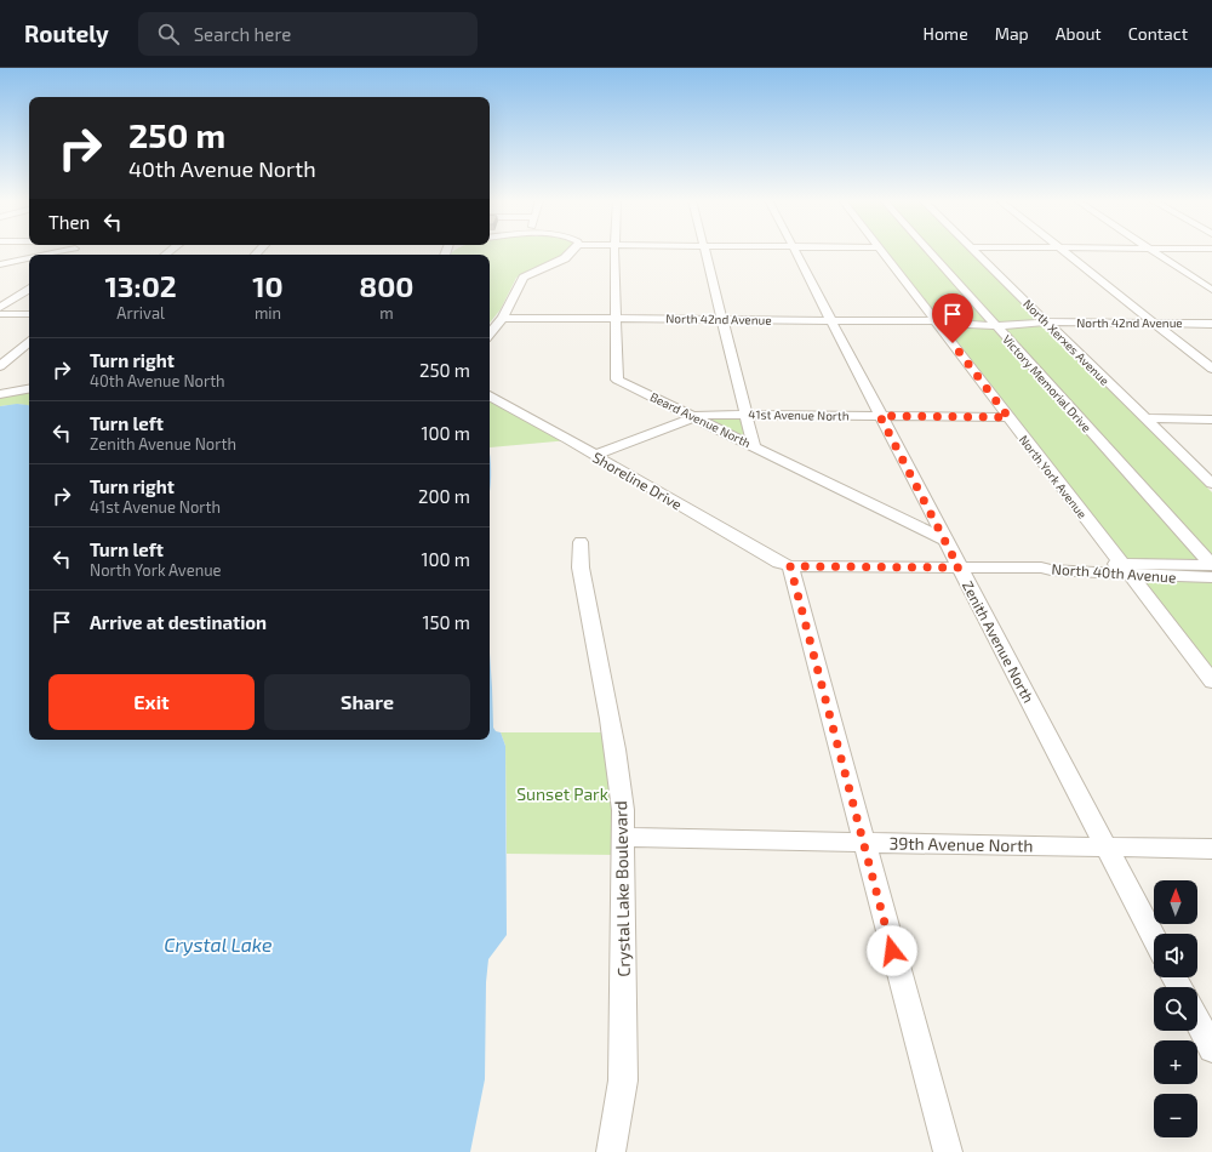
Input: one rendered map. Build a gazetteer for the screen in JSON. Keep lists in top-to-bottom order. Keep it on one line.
{"streets":{"street":["North 42nd Avenue","North Xerxes Avenue","Victory Memorial Drive","41st Avenue North","Beard Avenue North","North York Avenue","Shoreline Drive","North 40th Avenue","Zenith Avenue North","39th Avenue North","Crystal Lake Boulevard"]},"crossings":[["North 42nd Avenue","North Xerxes Avenue"],["North 42nd Avenue","Victory Memorial Drive"],["North 42nd Avenue","Beard Avenue North"],["North 42nd Avenue","North York Avenue"],["North 42nd Avenue","Zenith Avenue North"],["Victory Memorial Drive","North 40th Avenue"],["41st Avenue North","Beard Avenue North"],["41st Avenue North","North York Avenue"],["41st Avenue North","Shoreline Drive"],["41st Avenue North","Zenith Avenue North"],["Beard Avenue North","Zenith Avenue North"],["North York Avenue","North 40th Avenue"],["Shoreline Drive","North 40th Avenue"],["North 40th Avenue","Zenith Avenue North"],["Zenith Avenue North","39th Avenue North"],["39th Avenue North","Crystal Lake Boulevard"]],"water":["Crystal Lake"],"parks":["Sunset Park"],"north":"top","page":{"header":"Routely","search":"Search here","nav":["Home","Map","About","Contact"],"turn":["250 m","40th Avenue North"],"then":"Then","eta":["13:02","Arrival","10","min","800","m"],"list":[{"name":"Turn right","note":"40th Avenue North","value":"250 m"},{"name":"Turn left","note":"Zenith Avenue North","value":"100 m"},{"name":"Turn right","note":"41st Avenue North","value":"200 m"},{"name":"Turn left","note":"North York Avenue","value":"100 m"},{"name":"Arrive at destination","value":"150 m"}],"buttons":["Exit","Share"],"map_buttons":["+","−"]}}
